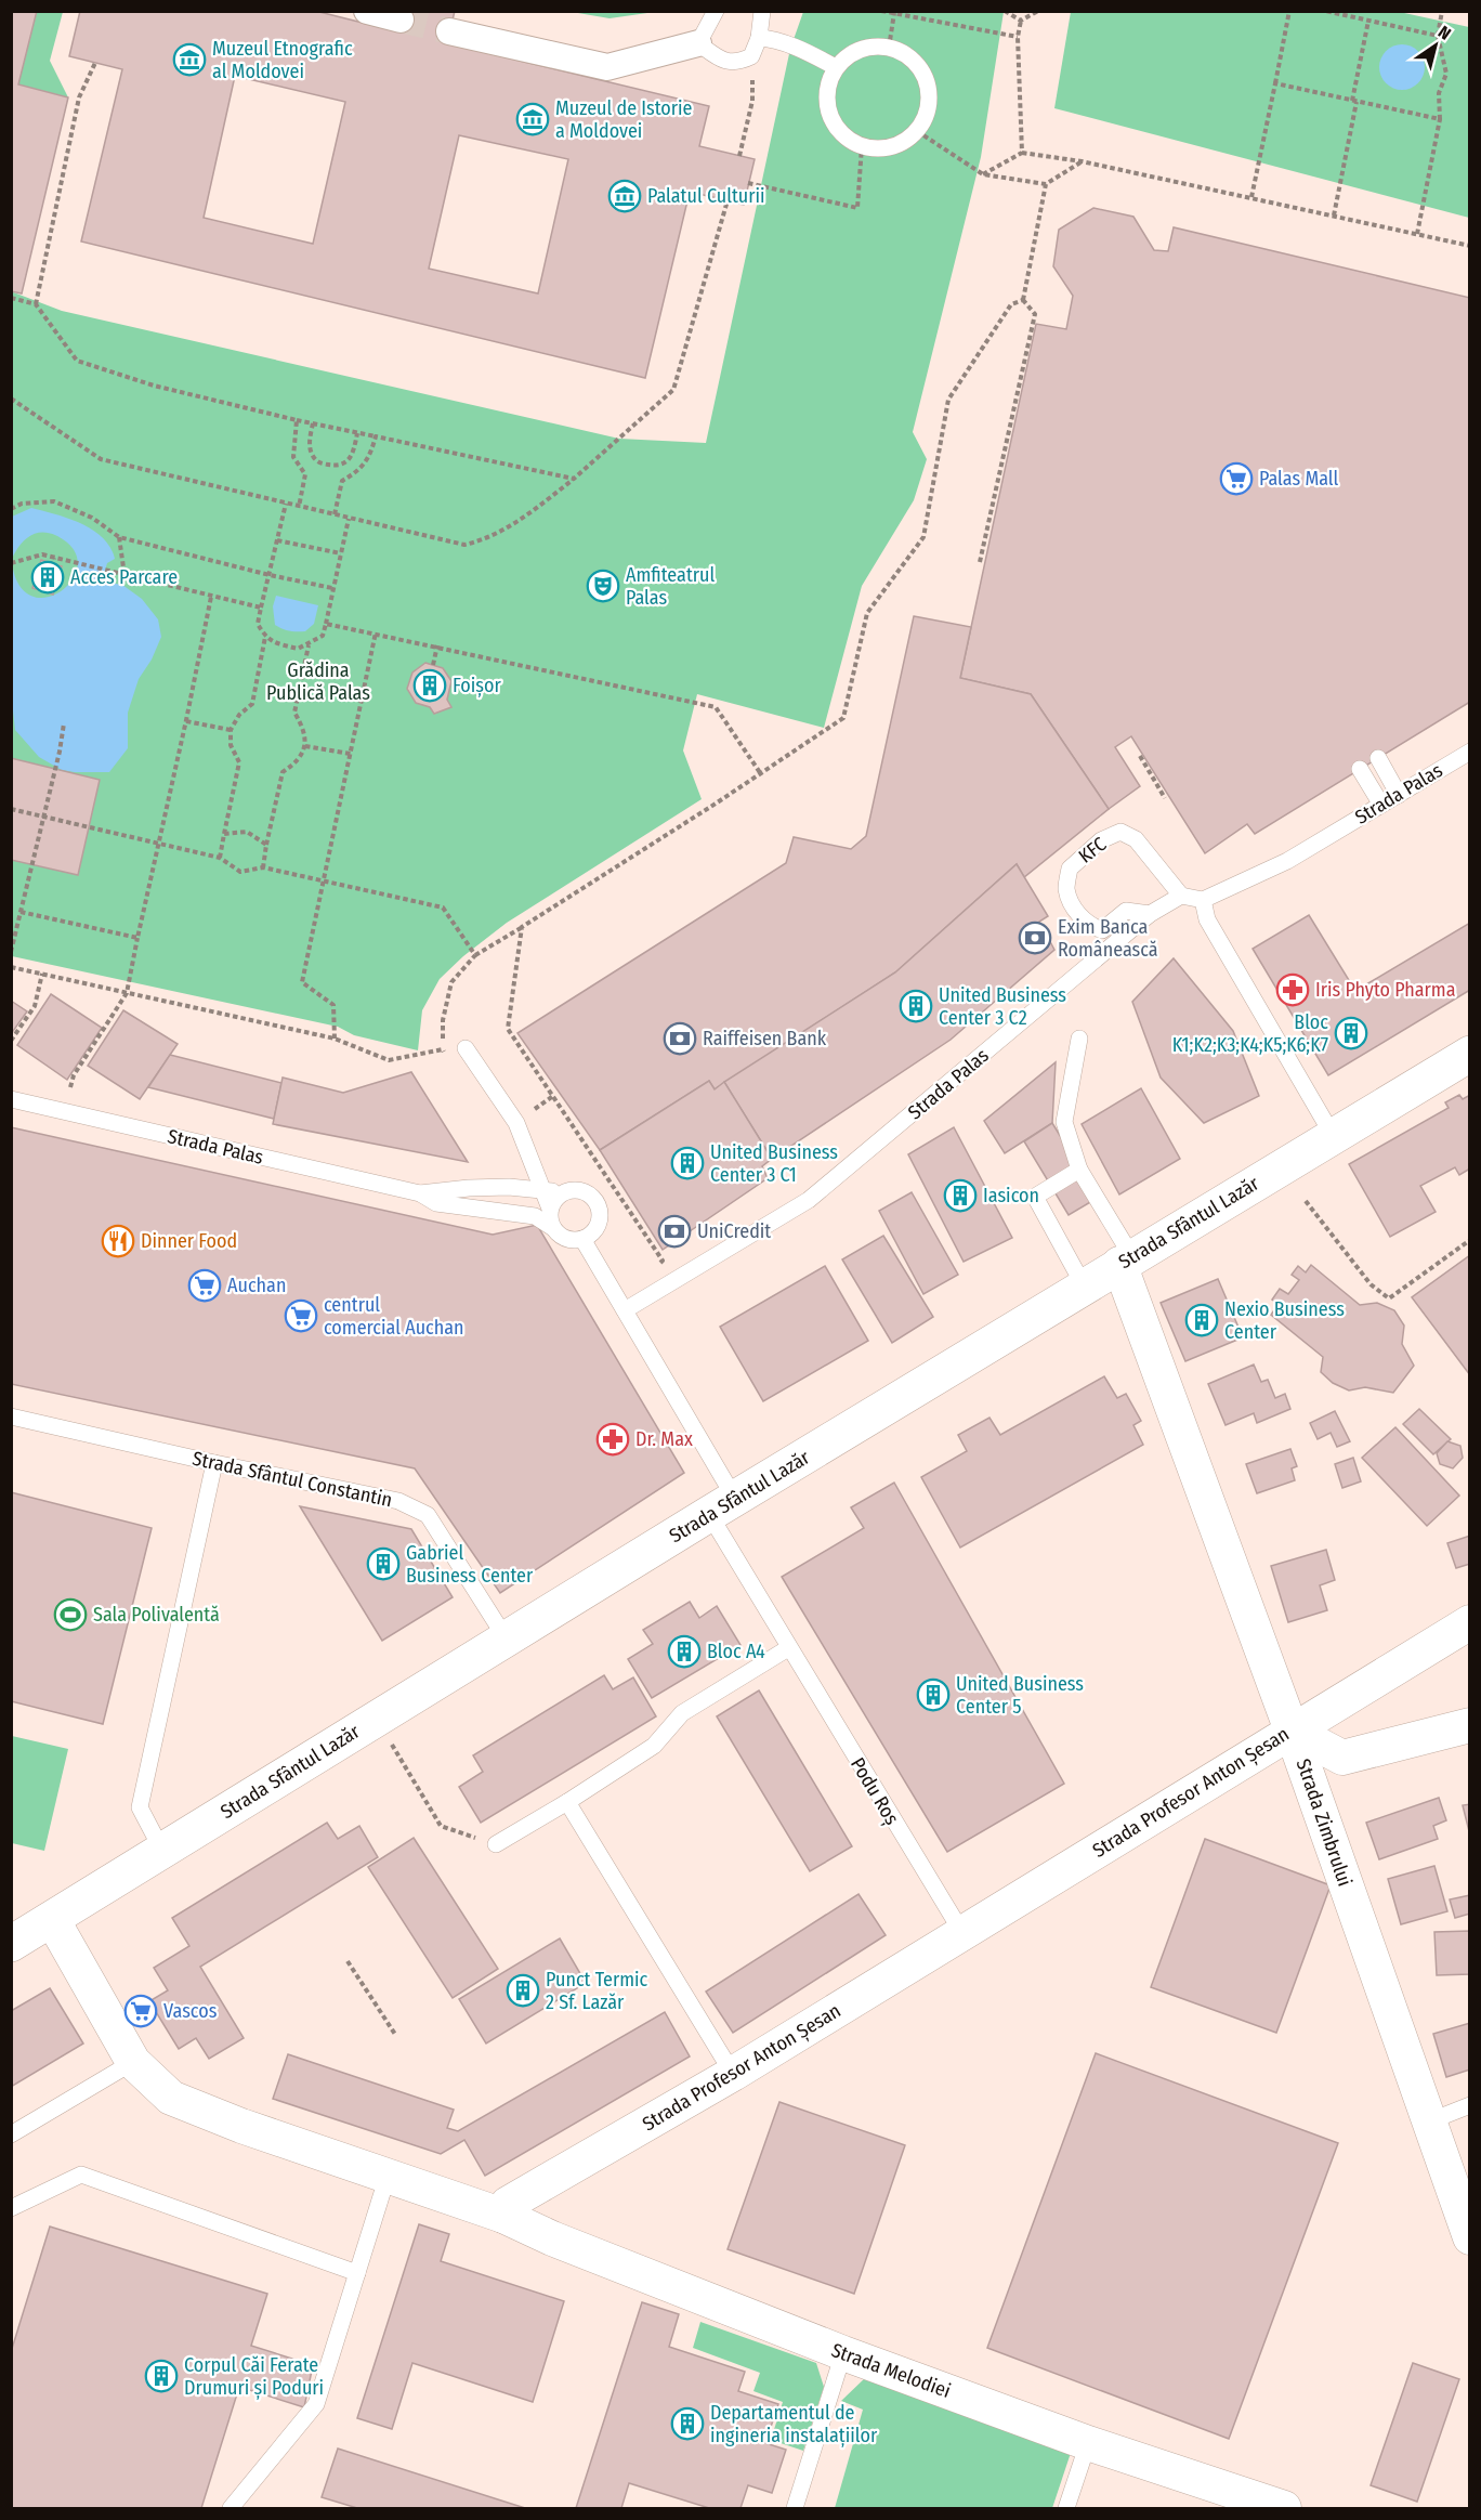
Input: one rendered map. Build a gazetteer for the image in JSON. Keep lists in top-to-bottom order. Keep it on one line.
{"streets":{"main road":["Strada Sfântul Lazăr"],"street":["Strada Profesor Anton Șesan","Strada Zimbrului","Strada Melodiei"],"lane":["Strada Palas","KFC","Strada Sfântul Constantin","Podu Roș"]},"crossings":[["Strada Palas","KFC"],["Strada Palas","Strada Sfântul Lazăr"],["Strada Palas","Podu Roș"],["Strada Sfântul Lazăr","Strada Sfântul Constantin"],["Strada Sfântul Lazăr","Podu Roș"],["Strada Sfântul Lazăr","Strada Zimbrului"],["Podu Roș","Strada Profesor Anton Șesan"],["Strada Profesor Anton Șesan","Strada Zimbrului"],["Strada Profesor Anton Șesan","Strada Melodiei"]],"parks":["Grădina Publică Palas"],"places":{"museum":["Muzeul Etnografic al Moldovei","Muzeul de Istorie a Moldovei","Palatul Culturii"],"supermarket":["Palas Mall","Auchan","centrul comercial Auchan","Vascos"],"building":["Acces Parcare","Foișor","United Business Center 3 C2","Bloc K1;K2;K3;K4;K5;K6;K7","United Business Center 3 C1","Iasicon","Nexio Business Center","Gabriel Business Center","Bloc A4","United Business Center 5","Punct Termic 2 Sf. Lazăr","Corpul Căi Ferate Drumuri și Poduri","Departamentul de ingineria instalațiilor"],"theatre":["Amfiteatrul Palas"],"bank":["Exim Banca Românească","Raiffeisen Bank","UniCredit"],"pharmacy":["Iris Phyto Pharma","Dr. Max"],"restaurant":["Dinner Food"],"sports":["Sala Polivalentă"]},"north":"top right"}
